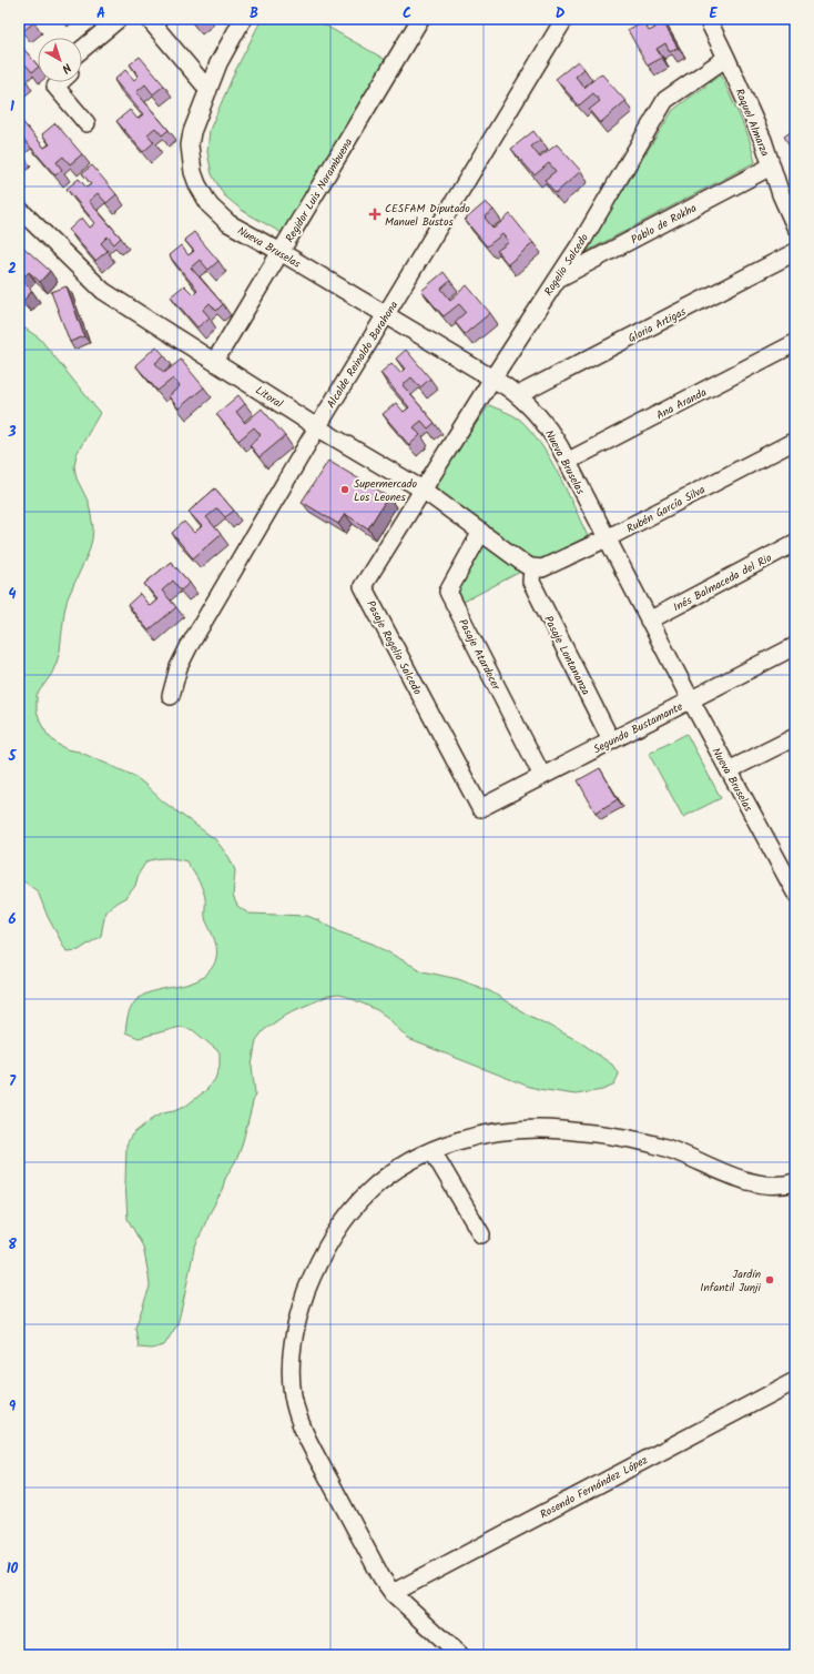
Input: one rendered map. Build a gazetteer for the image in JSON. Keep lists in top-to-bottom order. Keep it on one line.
{"streets":{"street":["Raquel Almarza","Regidor Luis Norambuena","Pablo de Rokha","Nueva Bruselas","Rogelio Salcedo","Gloria Artigas","Alcalde Reinaldo Barahona","Litoral","Ana Aranda","Rubén García Silva","Inés Balmaceda del Rio","Pasaje Rogelio Salcedo","Pasaje Atardecer","Pasaje Lontananza","Segundo Bustamante","Rosendo Fernández López"]},"crossings":[["Raquel Almarza","Pablo de Rokha"],["Raquel Almarza","Rogelio Salcedo"],["Regidor Luis Norambuena","Nueva Bruselas"],["Regidor Luis Norambuena","Litoral"],["Pablo de Rokha","Rogelio Salcedo"],["Nueva Bruselas","Rogelio Salcedo"],["Nueva Bruselas","Gloria Artigas"],["Nueva Bruselas","Alcalde Reinaldo Barahona"],["Nueva Bruselas","Ana Aranda"],["Nueva Bruselas","Rubén García Silva"],["Nueva Bruselas","Inés Balmaceda del Rio"],["Nueva Bruselas","Segundo Bustamante"],["Rogelio Salcedo","Litoral"],["Rogelio Salcedo","Pasaje Rogelio Salcedo"],["Alcalde Reinaldo Barahona","Litoral"],["Litoral","Rubén García Silva"],["Litoral","Pasaje Rogelio Salcedo"],["Litoral","Pasaje Atardecer"],["Litoral","Pasaje Lontananza"],["Rubén García Silva","Pasaje Lontananza"],["Pasaje Rogelio Salcedo","Segundo Bustamante"],["Pasaje Atardecer","Segundo Bustamante"],["Pasaje Lontananza","Segundo Bustamante"]],"places":{"health":["CESFAM Diputado Manuel Bustos"],"other":["Supermercado Los Leones","Jardín Infantil Junji"]},"north":"bottom right","grid":{"columns":["A","B","C","D","E"],"rows":["1","2","3","4","5","6","7","8","9","10"]}}
